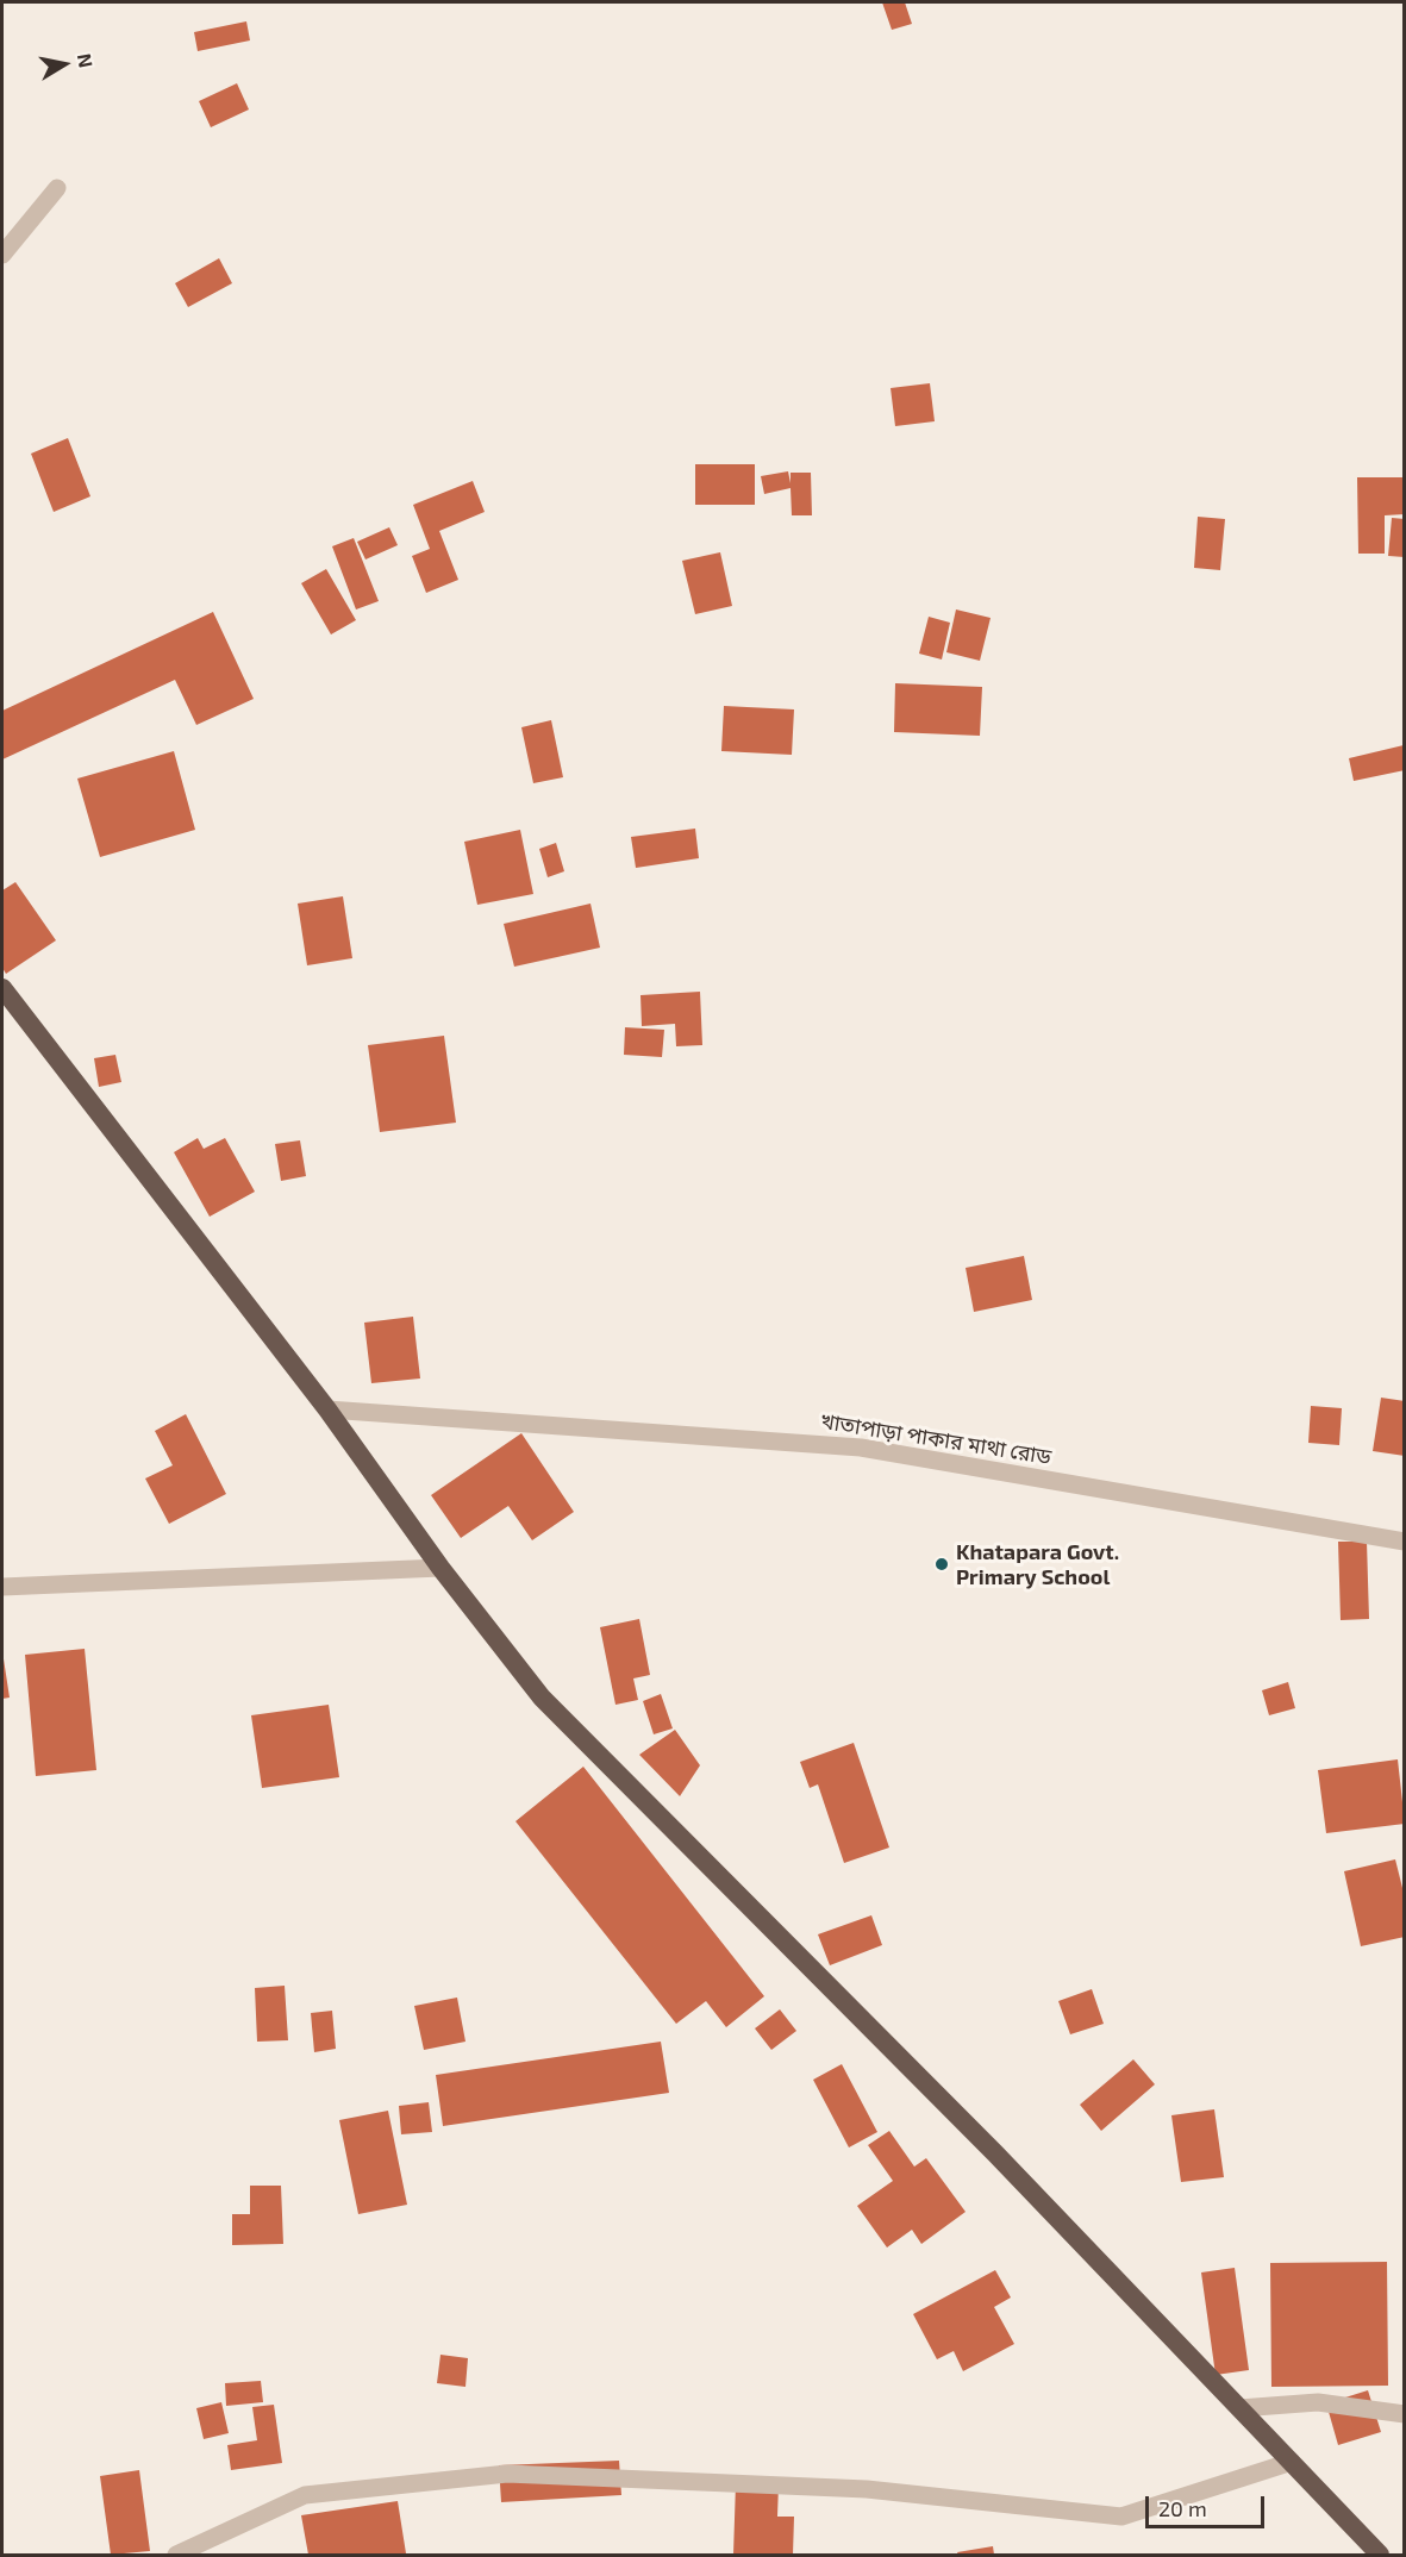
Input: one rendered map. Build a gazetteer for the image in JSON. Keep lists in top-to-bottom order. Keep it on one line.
{"streets":{"street":["খাতাপাড়া পাকার মাথা রোড"]},"places":["Khatapara Govt. Primary School"],"scale_bar":"20 m","north":"right"}
